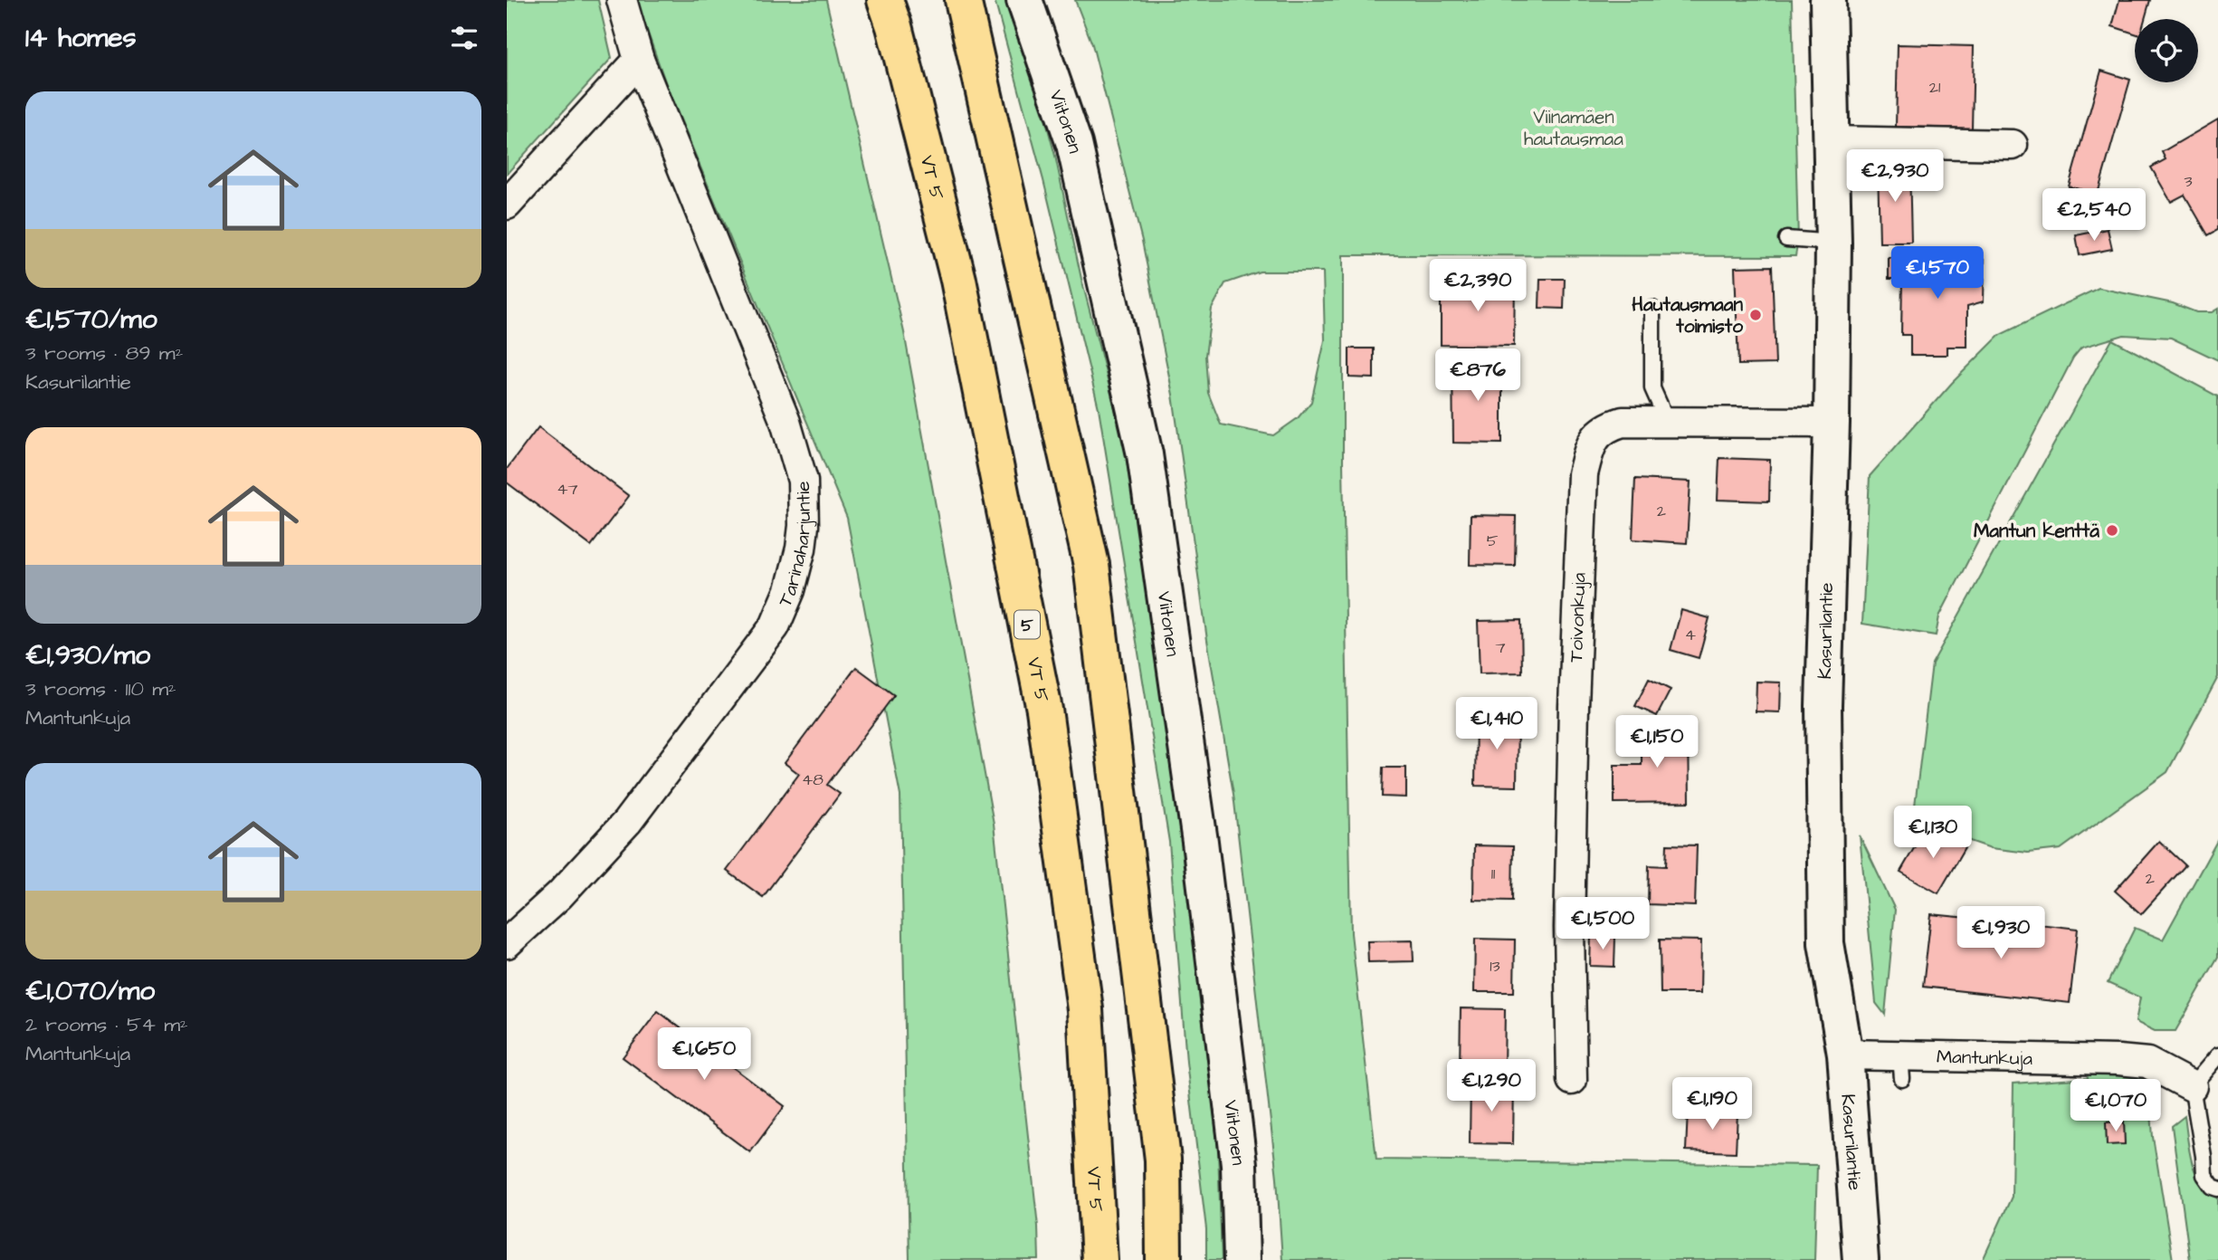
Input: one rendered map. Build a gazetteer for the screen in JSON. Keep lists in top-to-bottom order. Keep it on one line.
{"streets":{"highway":["VT 5","5"],"main road":["Viitonen","Kasurilantie"],"street":["Tarinaharjuntie","Toivonkuja","Mantunkuja"]},"crossings":[["Toivonkuja","Kasurilantie"],["Kasurilantie","Mantunkuja"]],"parks":["Viinamäen hautausmaa"],"places":["Hautausmaan toimisto","Mantun kenttä"],"house_numbers":["21","3","47","2","5","4","7","48","11","2","13"],"page":{"heading":"14 homes","list":[{"name":"€1,570/mo","note":"3 rooms · 89 m² · Kasurilantie"},{"name":"€1,930/mo","note":"3 rooms · 110 m² · Mantunkuja"},{"name":"€1,070/mo","note":"2 rooms · 54 m² · Mantunkuja"}],"price":["€2,930","€2,540","€1,570","€2,390","€876","€1,410","€1,150","€1,130","€1,500","€1,930","€1,650","€1,290","€1,190","€1,070"]}}
